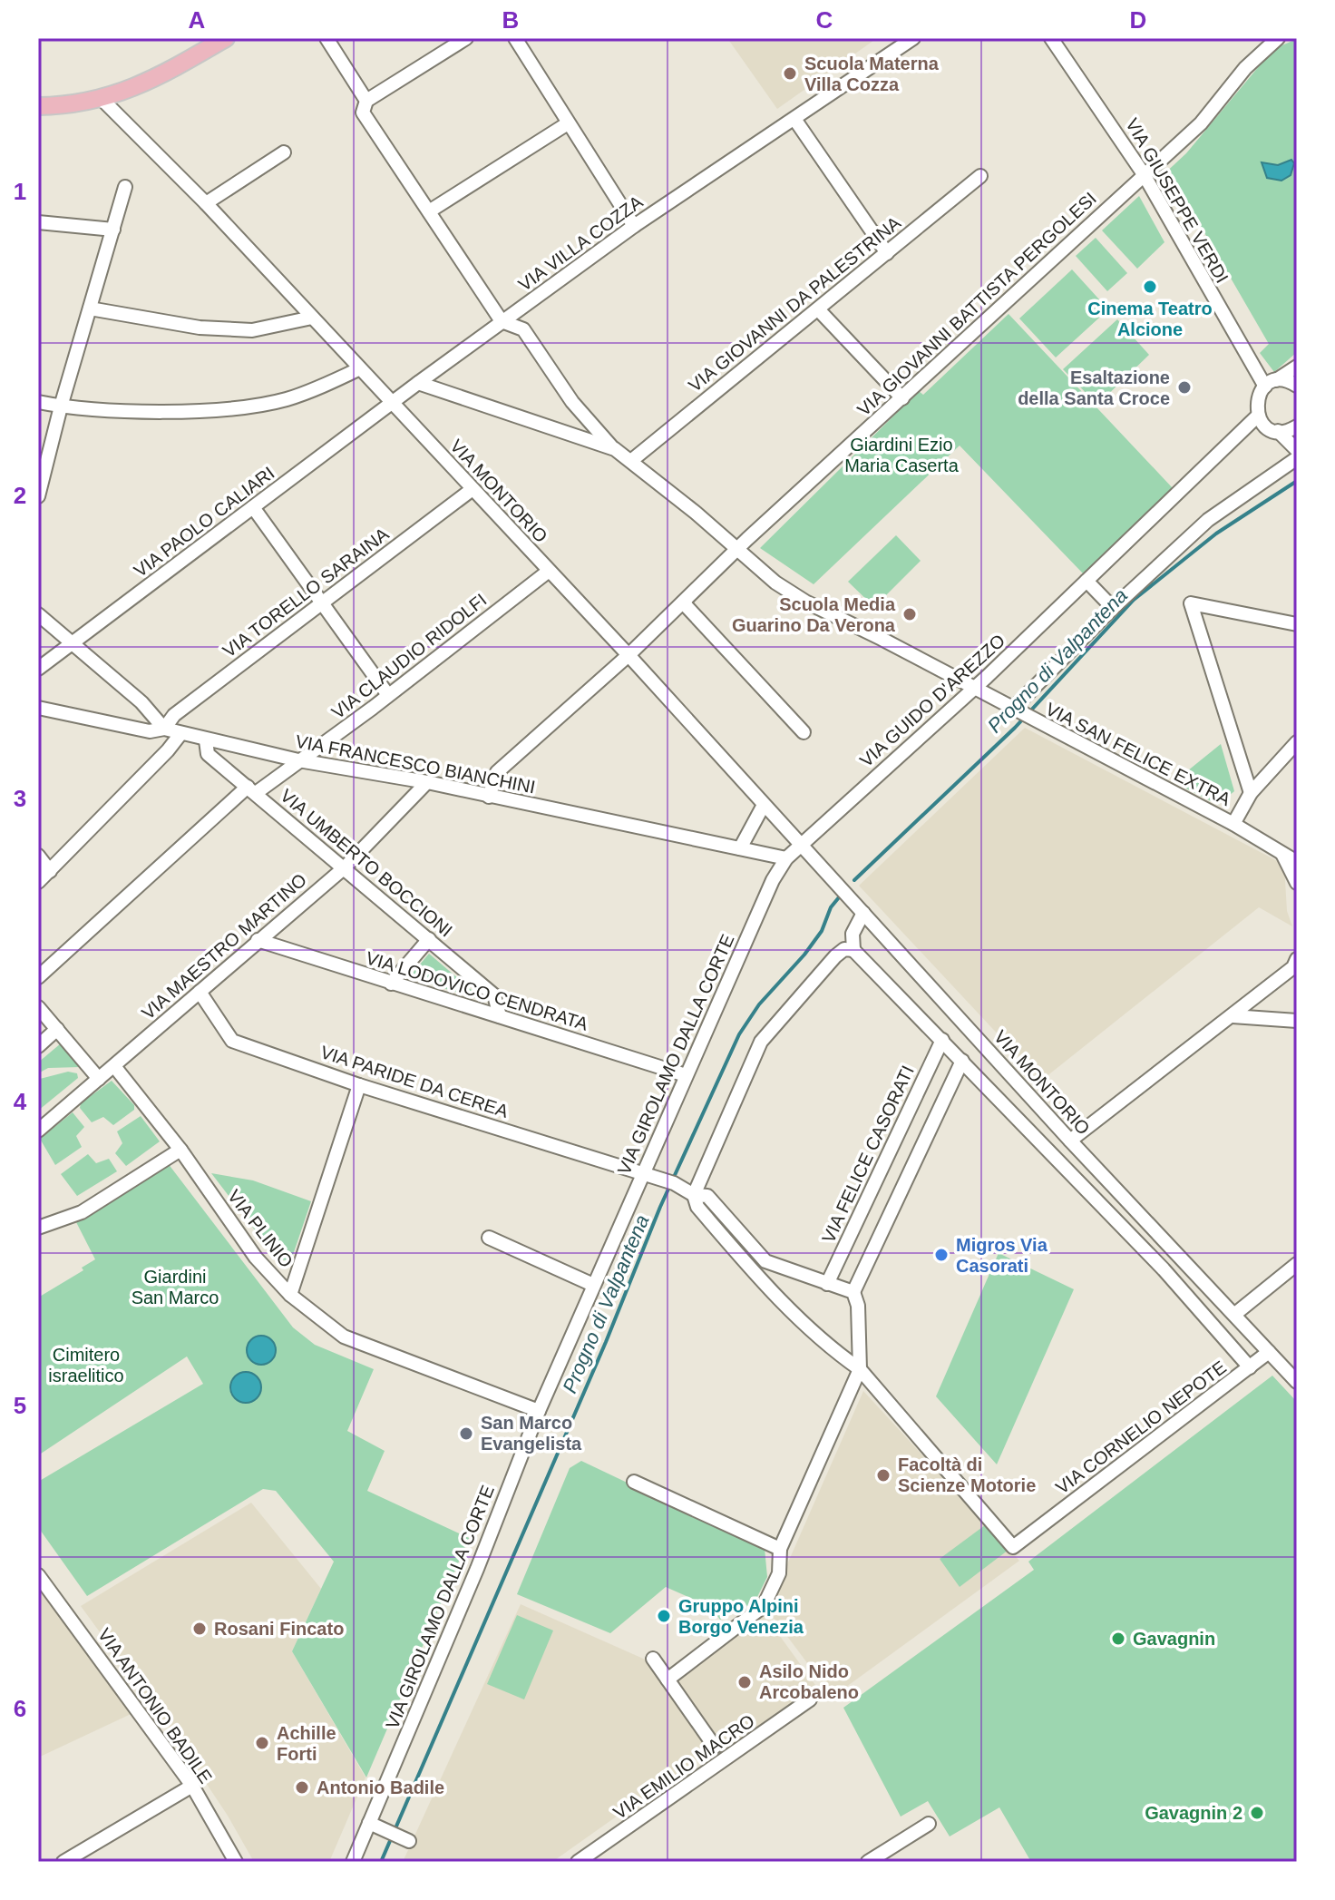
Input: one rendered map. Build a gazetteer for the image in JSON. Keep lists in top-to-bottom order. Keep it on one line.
{"streets":{"street":["VIA GIUSEPPE VERDI","VIA VILLA COZZA","VIA GIOVANNI DA PALESTRINA","VIA GIOVANNI BATTISTA PERGOLESI","VIA MONTORIO","VIA PAOLO CALIARI","VIA TORELLO SARAINA","VIA CLAUDIO RIDOLFI","VIA GUIDO D'AREZZO","VIA SAN FELICE EXTRA","VIA FRANCESCO BIANCHINI","VIA UMBERTO BOCCIONI","VIA MAESTRO MARTINO","VIA LODOVICO CENDRATA","VIA GIROLAMO DALLA CORTE","VIA PARIDE DA CEREA","VIA FELICE CASORATI","VIA PLINIO","VIA CORNELIO NEPOTE","VIA ANTONIO BADILE","VIA EMILIO MACRO"]},"crossings":[["VIA GIUSEPPE VERDI","VIA GIOVANNI BATTISTA PERGOLESI"],["VIA VILLA COZZA","VIA MONTORIO"],["VIA VILLA COZZA","VIA PAOLO CALIARI"],["VIA VILLA COZZA","VIA SAN FELICE EXTRA"],["VIA GIOVANNI DA PALESTRINA","VIA SAN FELICE EXTRA"],["VIA GIOVANNI BATTISTA PERGOLESI","VIA SAN FELICE EXTRA"],["VIA MONTORIO","VIA PAOLO CALIARI"],["VIA MONTORIO","VIA TORELLO SARAINA"],["VIA MONTORIO","VIA CLAUDIO RIDOLFI"],["VIA MONTORIO","VIA GUIDO D'AREZZO"],["VIA MONTORIO","VIA GIROLAMO DALLA CORTE"],["VIA MONTORIO","VIA CORNELIO NEPOTE"],["VIA TORELLO SARAINA","VIA FRANCESCO BIANCHINI"],["VIA CLAUDIO RIDOLFI","VIA FRANCESCO BIANCHINI"],["VIA CLAUDIO RIDOLFI","VIA UMBERTO BOCCIONI"],["VIA GUIDO D'AREZZO","VIA SAN FELICE EXTRA"],["VIA GUIDO D'AREZZO","VIA GIROLAMO DALLA CORTE"],["VIA FRANCESCO BIANCHINI","VIA UMBERTO BOCCIONI"],["VIA FRANCESCO BIANCHINI","VIA MAESTRO MARTINO"],["VIA FRANCESCO BIANCHINI","VIA GIROLAMO DALLA CORTE"],["VIA UMBERTO BOCCIONI","VIA MAESTRO MARTINO"],["VIA UMBERTO BOCCIONI","VIA LODOVICO CENDRATA"],["VIA MAESTRO MARTINO","VIA LODOVICO CENDRATA"],["VIA MAESTRO MARTINO","VIA PARIDE DA CEREA"],["VIA MAESTRO MARTINO","VIA PLINIO"],["VIA LODOVICO CENDRATA","VIA GIROLAMO DALLA CORTE"],["VIA GIROLAMO DALLA CORTE","VIA PARIDE DA CEREA"],["VIA GIROLAMO DALLA CORTE","VIA PLINIO"],["VIA PARIDE DA CEREA","VIA FELICE CASORATI"]],"water":["Progno di Valpantena"],"parks":["Giardini Ezio Maria Caserta","Giardini San Marco","Cimitero israelitico"],"places":["Scuola Materna Villa Cozza","Cinema Teatro Alcione","Esaltazione della Santa Croce","Scuola Media Guarino Da Verona","Migros Via Casorati","San Marco Evangelista","Facoltà di Scienze Motorie","Gruppo Alpini Borgo Venezia","Rosani Fincato","Gavagnin","Asilo Nido Arcobaleno","Achille Forti","Antonio Badile","Gavagnin 2"],"grid":{"columns":["A","B","C","D"],"rows":["1","2","3","4","5","6"]}}
